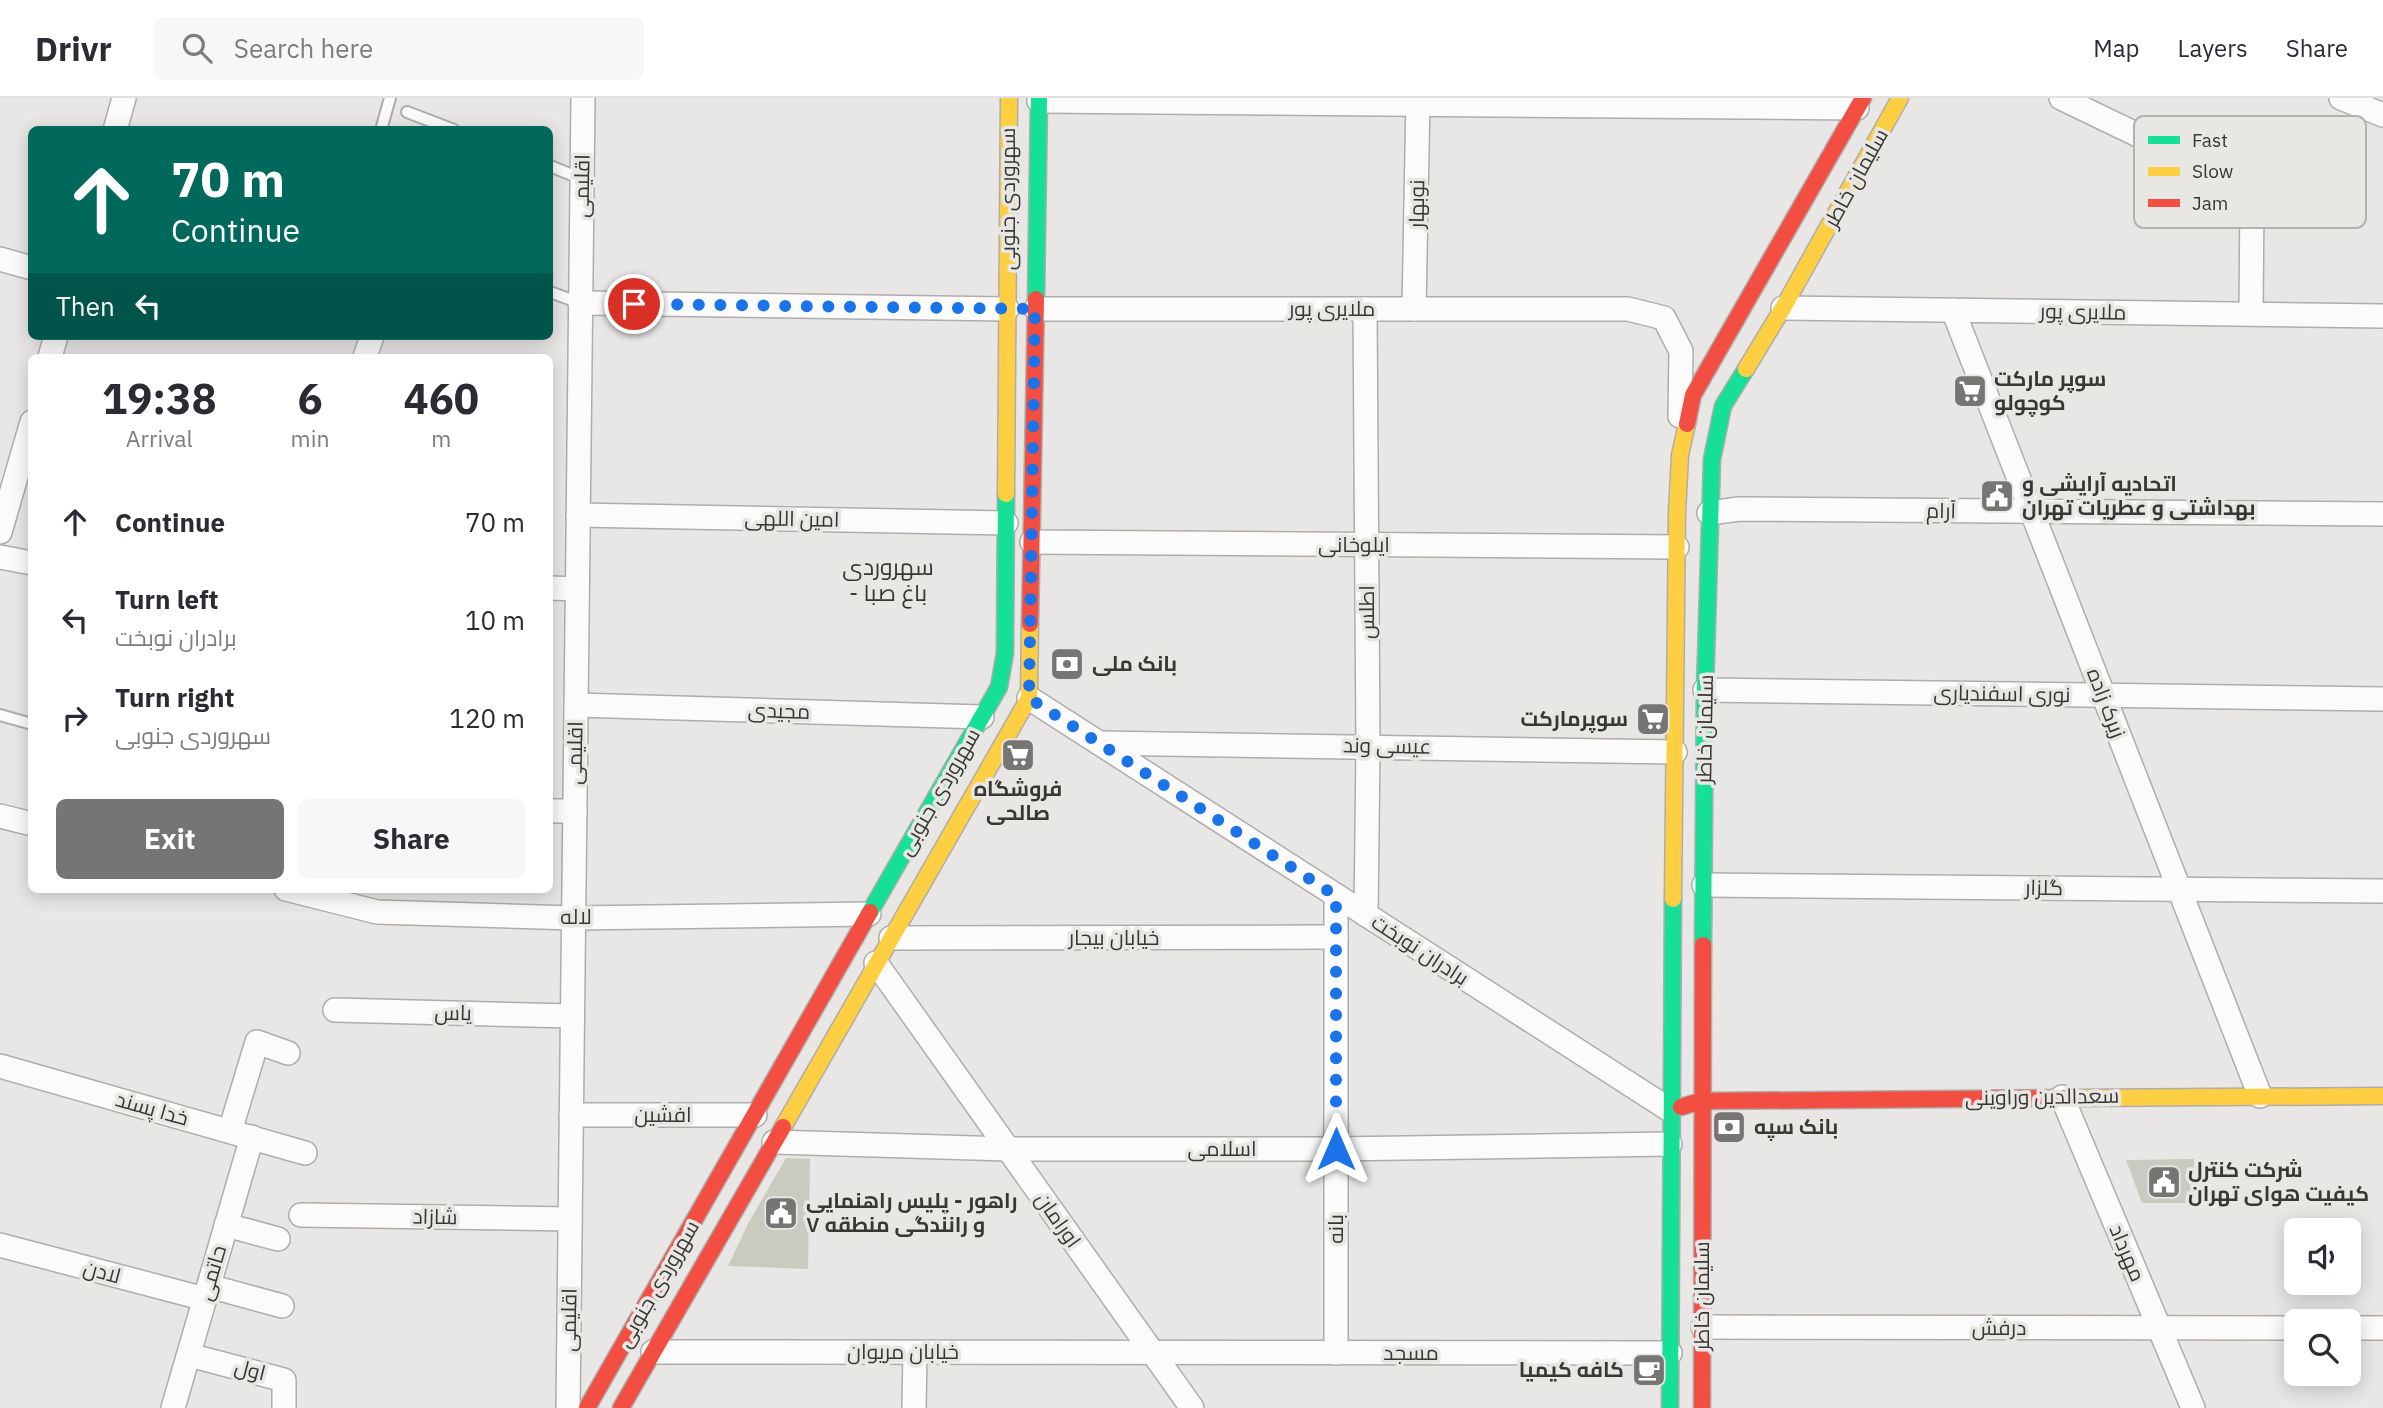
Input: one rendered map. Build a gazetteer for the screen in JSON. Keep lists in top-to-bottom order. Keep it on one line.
{"streets":{"main road":["سلیمان خاطر","سهروردی جنوبی","سعدالدین وراوینی"],"street":["اقلیمی","نوبهار","ملایری پور","آرام","امین اللهی","ایلوخانی","اطلس","نوری اسفندیاری","زیرک زاده","مجیدی","عیسی وند","گلزار","لاله","خیابان بیجار","برادران نوبخت","یاس","خدا پسند","افشین","اسلامی","شازاد","اورامان","بانه","مهرداد","لادن","حاتمی","درفش","خیابان مریوان","مسجد","اول"]},"crossings":[["سلیمان خاطر","ملایری پور"],["سلیمان خاطر","آرام"],["سلیمان خاطر","ایلوخانی"],["سلیمان خاطر","نوری اسفندیاری"],["سلیمان خاطر","عیسی وند"],["سلیمان خاطر","گلزار"],["سلیمان خاطر","برادران نوبخت"],["سلیمان خاطر","سعدالدین وراوینی"],["سلیمان خاطر","اسلامی"],["سلیمان خاطر","درفش"],["سلیمان خاطر","مسجد"],["اقلیمی","امین اللهی"],["اقلیمی","مجیدی"],["اقلیمی","لاله"],["اقلیمی","یاس"],["اقلیمی","افشین"],["اقلیمی","شازاد"],["سهروردی جنوبی","ملایری پور"],["سهروردی جنوبی","امین اللهی"],["سهروردی جنوبی","ایلوخانی"],["سهروردی جنوبی","مجیدی"],["سهروردی جنوبی","لاله"],["سهروردی جنوبی","خیابان بیجار"],["سهروردی جنوبی","برادران نوبخت"],["سهروردی جنوبی","افشین"],["سهروردی جنوبی","اسلامی"],["سهروردی جنوبی","اورامان"],["سهروردی جنوبی","خیابان مریوان"],["نوبهار","ملایری پور"],["ملایری پور","اطلس"],["ملایری پور","زیرک زاده"],["آرام","زیرک زاده"],["ایلوخانی","اطلس"],["اطلس","عیسی وند"],["اطلس","برادران نوبخت"],["نوری اسفندیاری","زیرک زاده"],["زیرک زاده","گلزار"],["زیرک زاده","سعدالدین وراوینی"],["عیسی وند","برادران نوبخت"],["خیابان بیجار","بانه"],["برادران نوبخت","سعدالدین وراوینی"],["برادران نوبخت","بانه"],["سعدالدین وراوینی","مهرداد"],["خدا پسند","حاتمی"],["اسلامی","اورامان"],["اسلامی","بانه"],["اورامان","خیابان مریوان"],["اورامان","مسجد"],["بانه","مسجد"],["مهرداد","درفش"],["لادن","حاتمی"],["حاتمی","اول"],["خیابان مریوان","مسجد"]],"districts":["سهروردی - باغ صبا"],"places":{"supermarket":["سوپر مارکت کوچولو","سوپرمارکت","فروشگاه صالحی"],"public building":["اتحادیه آرایشی و بهداشتی و عطریات تهران","شرکت کنترل کیفیت هوای تهران","راهور - پلیس راهنمایی و رانندگی منطقه ۷"],"bank":["بانک ملی","بانک سپه"],"cafe":["کافه کیمیا"]},"legend":["Fast","Slow","Jam"],"page":{"header":"Drivr","search":"Search here","nav":["Map","Layers","Share"],"turn":["70 m","Continue"],"then":"Then","eta":["19:38","Arrival","6","min","460","m"],"list":[{"name":"Continue","value":"70 m"},{"name":"Turn left","note":"برادران نوبخت","value":"10 m"},{"name":"Turn right","note":"سهروردی جنوبی","value":"120 m"}],"buttons":["Exit","Share"]}}
